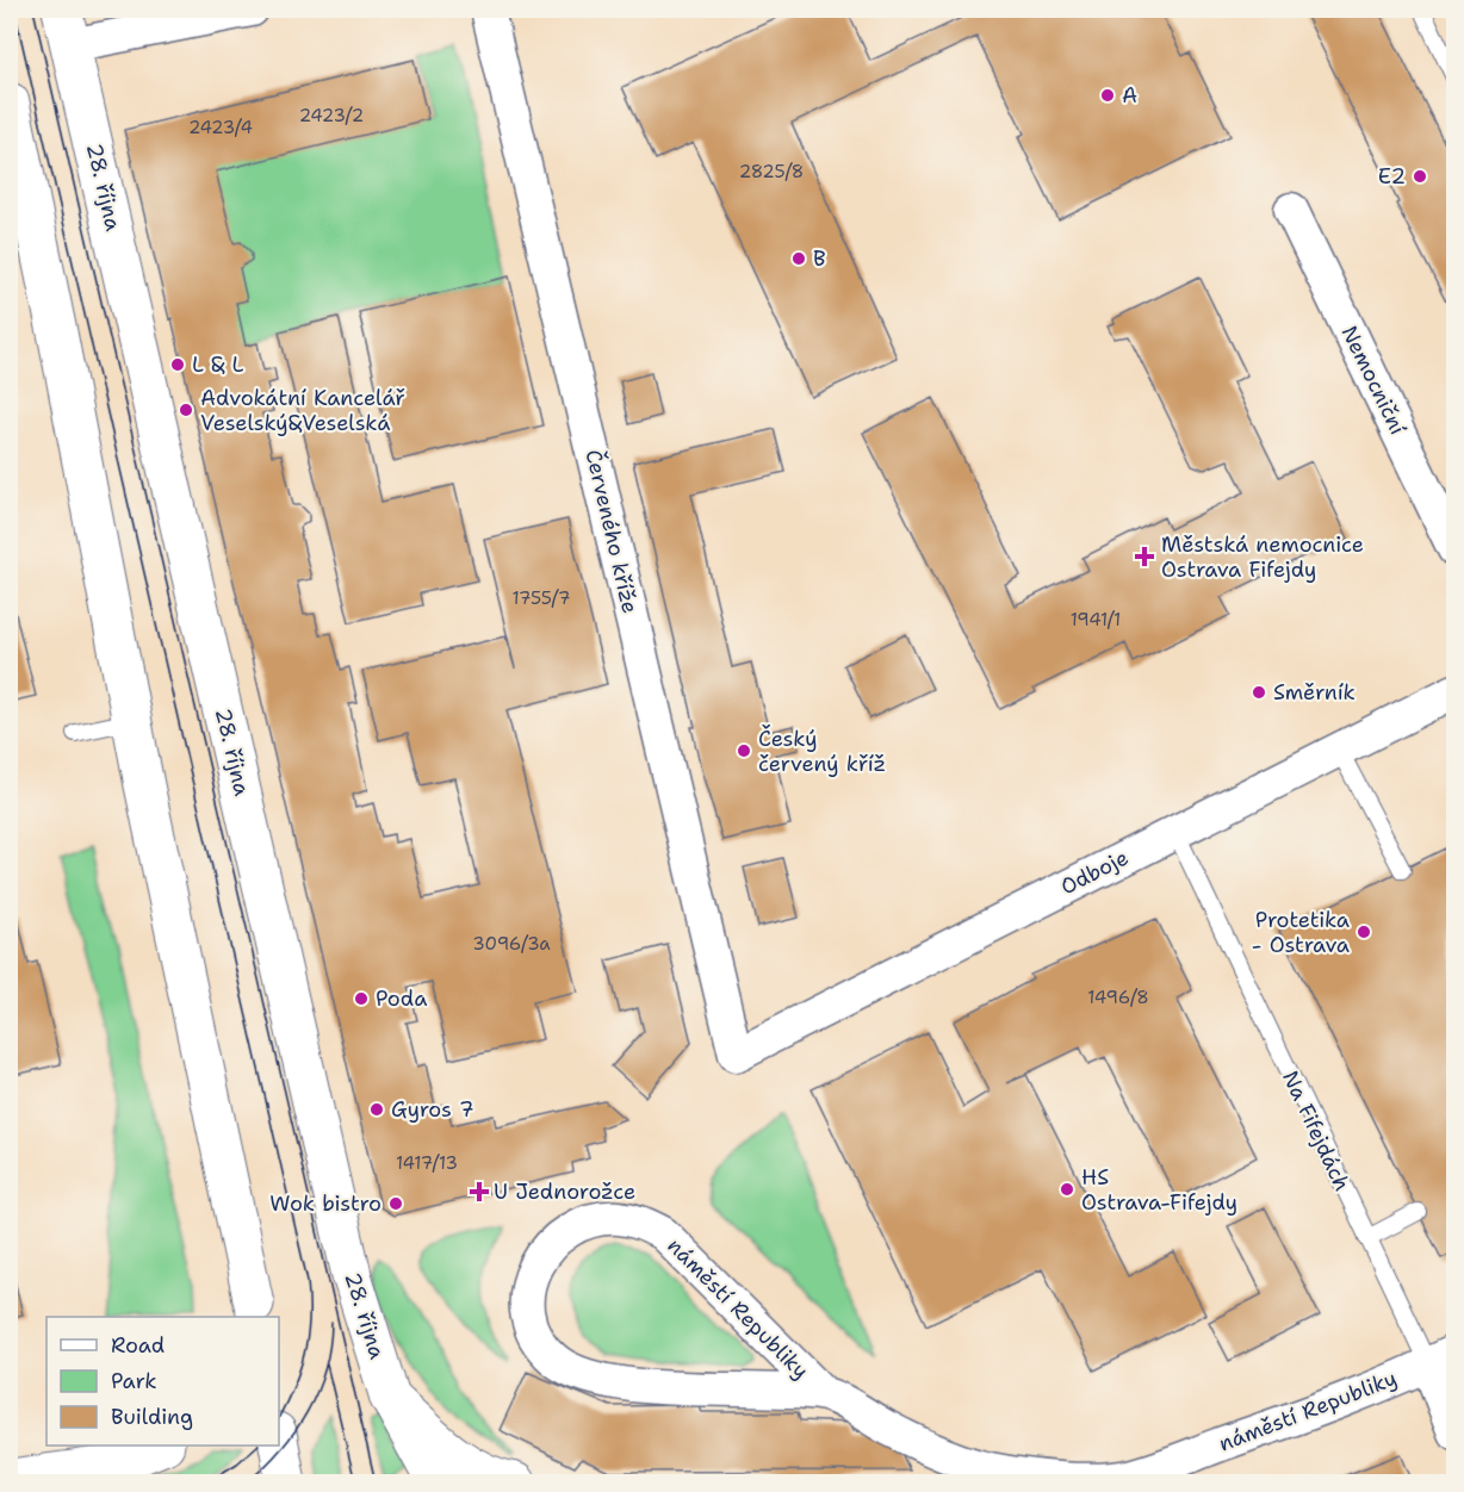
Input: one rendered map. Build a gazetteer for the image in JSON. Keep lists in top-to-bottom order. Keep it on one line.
{"streets":{"main road":["28. října"],"street":["Nemocniční","Červeného kříže","Odboje","Na Fifejdách","náměstí Republiky"]},"crossings":[["Červeného kříže","Odboje"],["Odboje","Na Fifejdách"],["Na Fifejdách","náměstí Republiky"]],"places":{"other":["A","E2","B","L & L","Advokátní Kancelář Veselský&Veselská","Směrník","Český červený kříž","Protetika - Ostrava","Poda","Gyros 7","HS Ostrava-Fifejdy","Wok bistro"],"health":["Městská nemocnice Ostrava Fifejdy","U Jednorožce"]},"house_numbers":["2423/2","2423/4","2825/8","1755/7","1941/1","3096/3a","1496/8","1417/13"],"legend":["Road","Park","Building"]}
